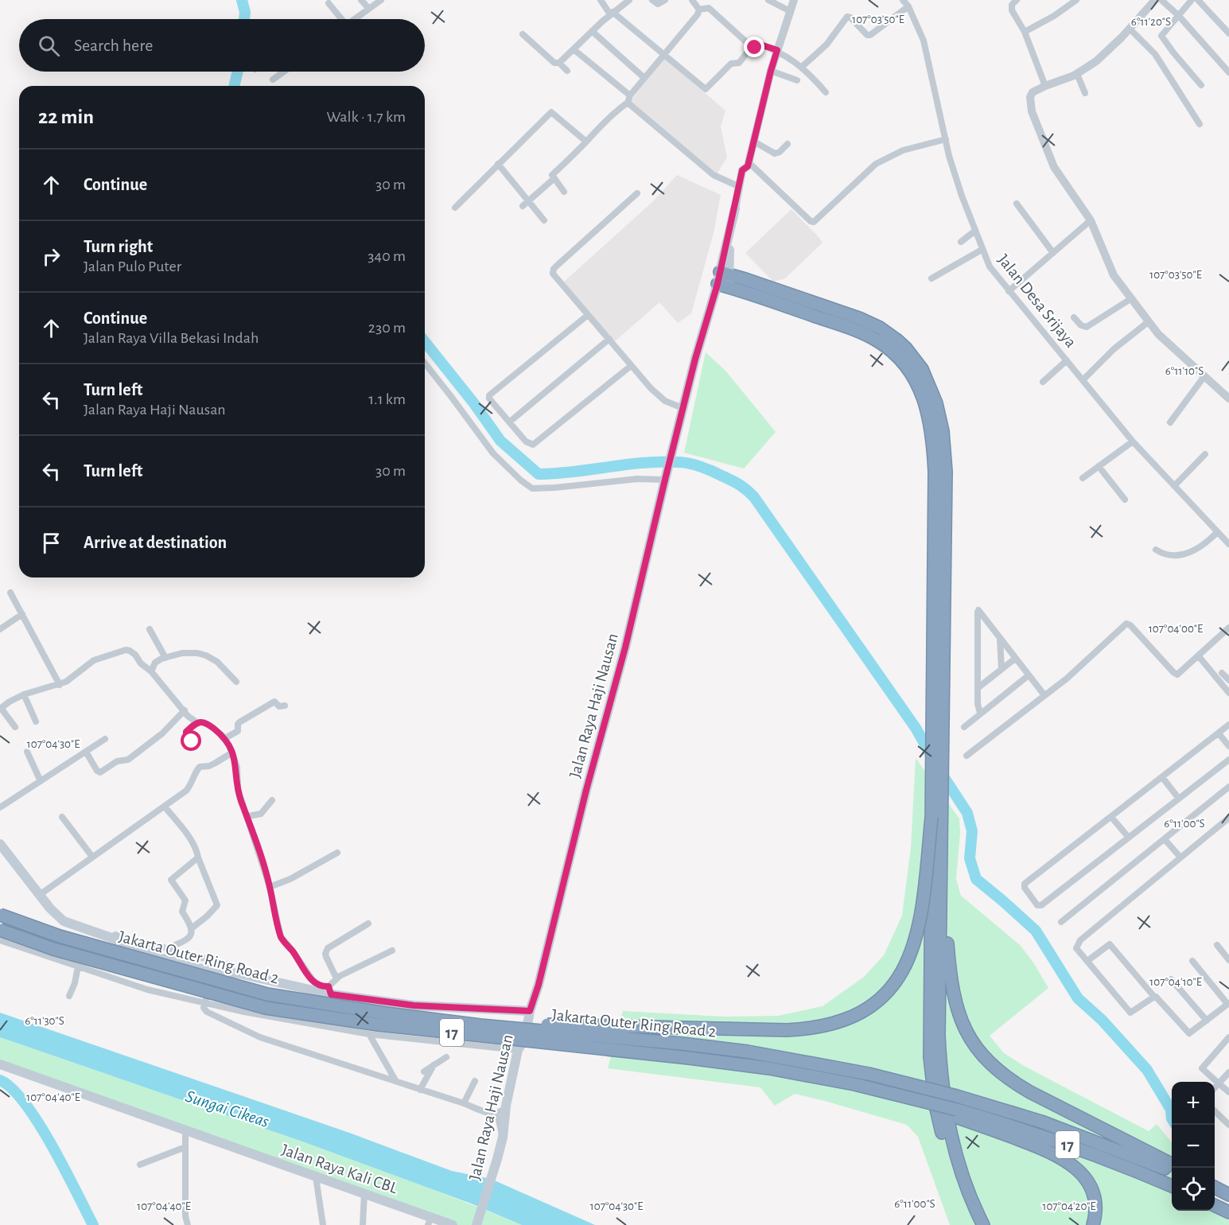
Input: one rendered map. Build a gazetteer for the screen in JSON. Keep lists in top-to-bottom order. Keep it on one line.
{"streets":{"highway":["Jakarta Outer Ring Road 2","17"],"main road":["Jalan Raya Haji Nausan","Jalan Raya Kali CBL"],"street":["Jalan Desa Srijaya"]},"water":["Sungai Cikeas"],"page":{"search":"Search here","heading":["22 min","Walk · 1.7 km"],"list":[["Continue","30 m"],["Turn right","Jalan Pulo Puter","340 m"],["Continue","Jalan Raya Villa Bekasi Indah","230 m"],["Turn left","Jalan Raya Haji Nausan","1.1 km"],["Turn left","30 m"],"Arrive at destination"],"map_buttons":["+","−"]},"coordinates":["107°03'50\"E","6°11'20\"S","6°11'10\"S","107°04'00\"E","107°04'30\"E","6°11'00\"S","107°04'10\"E","6°11'30\"S","107°04'40\"E","107°04'20\"E"]}
